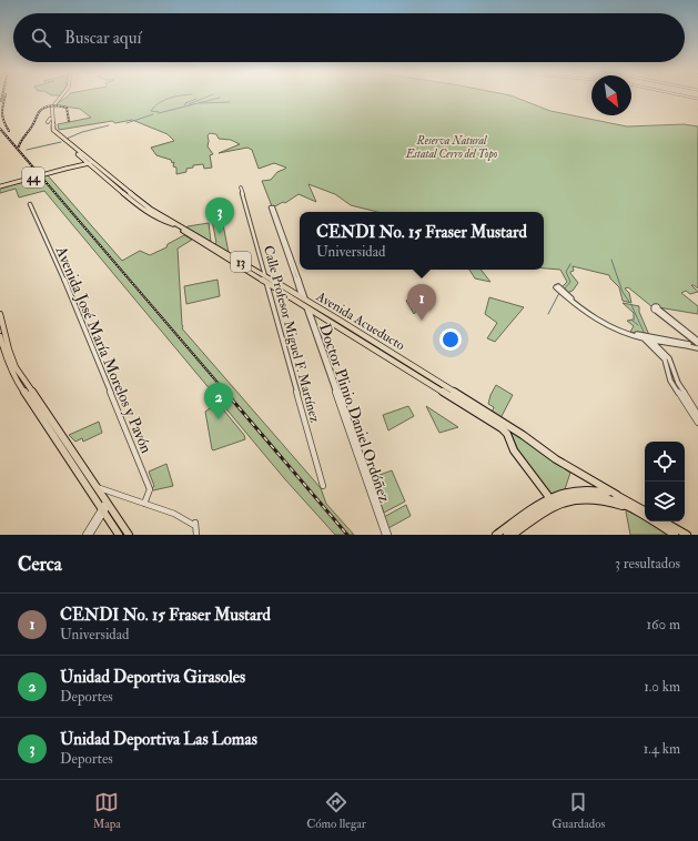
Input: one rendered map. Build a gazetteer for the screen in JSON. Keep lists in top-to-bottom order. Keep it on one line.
{"streets":{"main road":["44","13","Avenida Acueducto"],"street":["Calle Profesor Miguel F. Martínez","Avenida José María Morelos y Pavón","Doctor Plinio Daniel Ordóñez"]},"crossings":[["44","13"],["44","Avenida Acueducto"],["13","Avenida Acueducto"],["Avenida Acueducto","Calle Profesor Miguel F. Martínez"],["Avenida Acueducto","Doctor Plinio Daniel Ordóñez"]],"parks":["Reserva Natural Estatal Cerro del Topo"],"north":"bottom right","page":{"search":"Buscar aquí","pins":["3","1","2"],"popup":["CENDI No. 15 Fraser Mustard","Universidad"],"heading":["Cerca","3 resultados"],"list":[{"mark":"1","name":"CENDI No. 15 Fraser Mustard","note":"Universidad","value":"160 m"},{"mark":"2","name":"Unidad Deportiva Girasoles","note":"Deportes","value":"1.0 km"},{"mark":"3","name":"Unidad Deportiva Las Lomas","note":"Deportes","value":"1.4 km"}],"nav":["Mapa","Cómo llegar","Guardados"]}}
